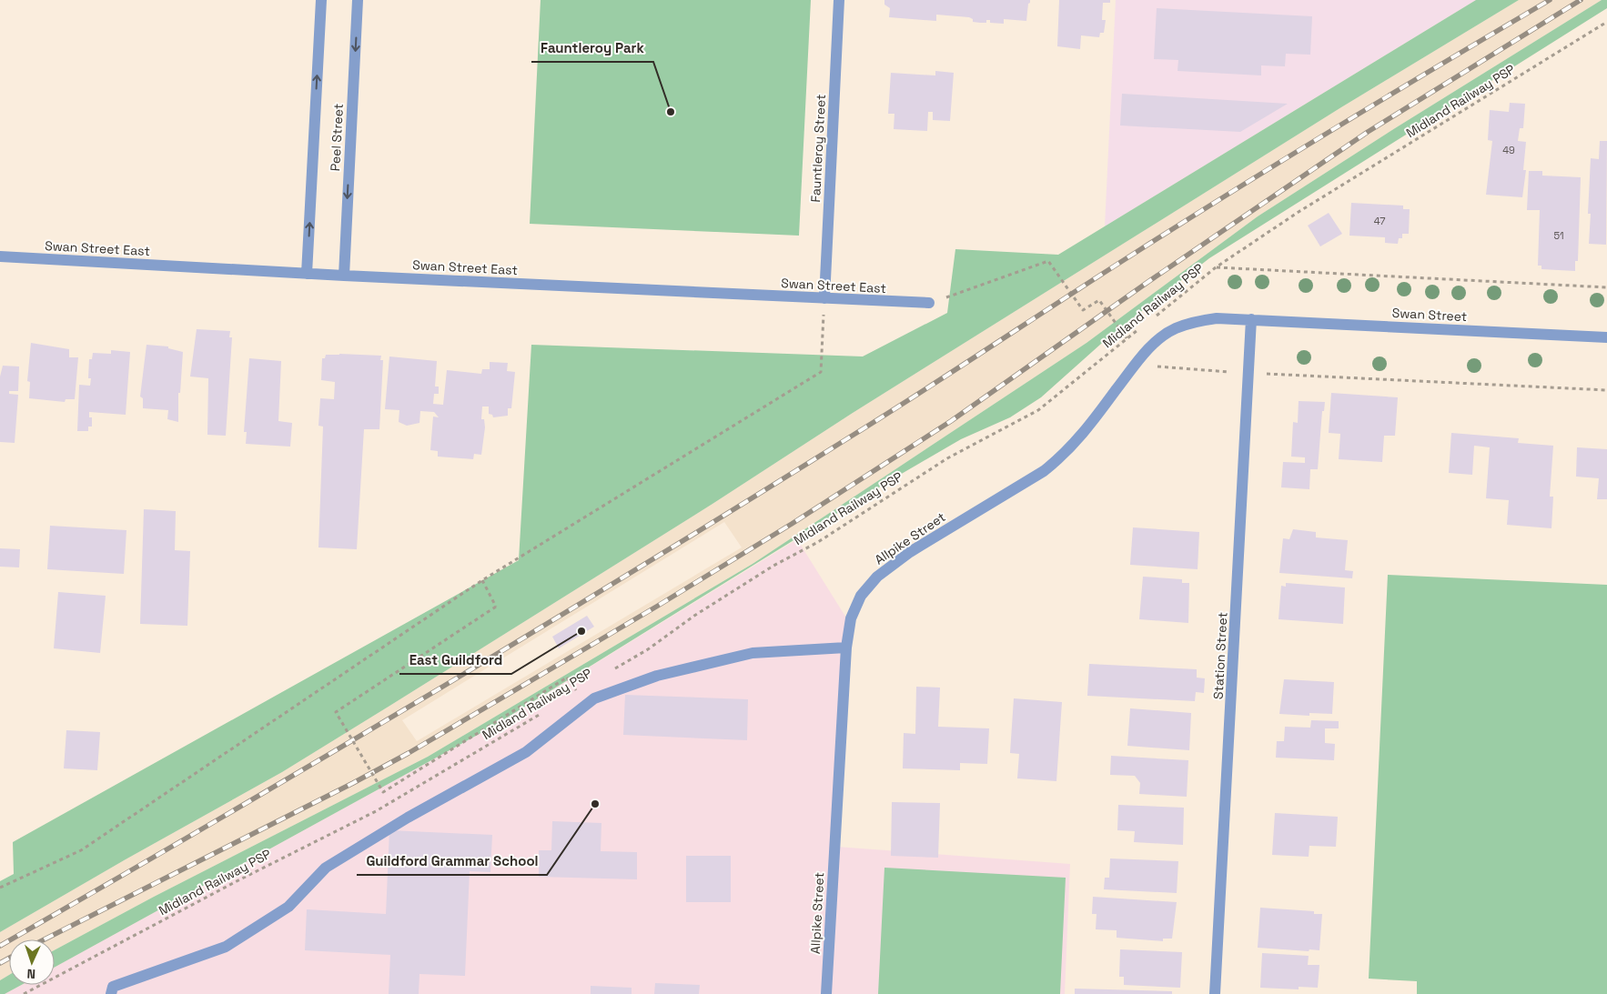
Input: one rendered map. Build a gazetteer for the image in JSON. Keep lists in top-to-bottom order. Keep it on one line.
{"streets":{"street":["Peel Street","Fauntleroy Street","Swan Street East","Swan Street","Allpike Street","Station Street"],"path":["Midland Railway PSP"]},"crossings":[["Peel Street","Swan Street East"],["Fauntleroy Street","Swan Street East"],["Swan Street","Allpike Street"],["Swan Street","Station Street"],["Allpike Street","Station Street"]],"places":["Fauntleroy Park","East Guildford","Guildford Grammar School"],"house_numbers":["49","47","51"],"north":"bottom"}
